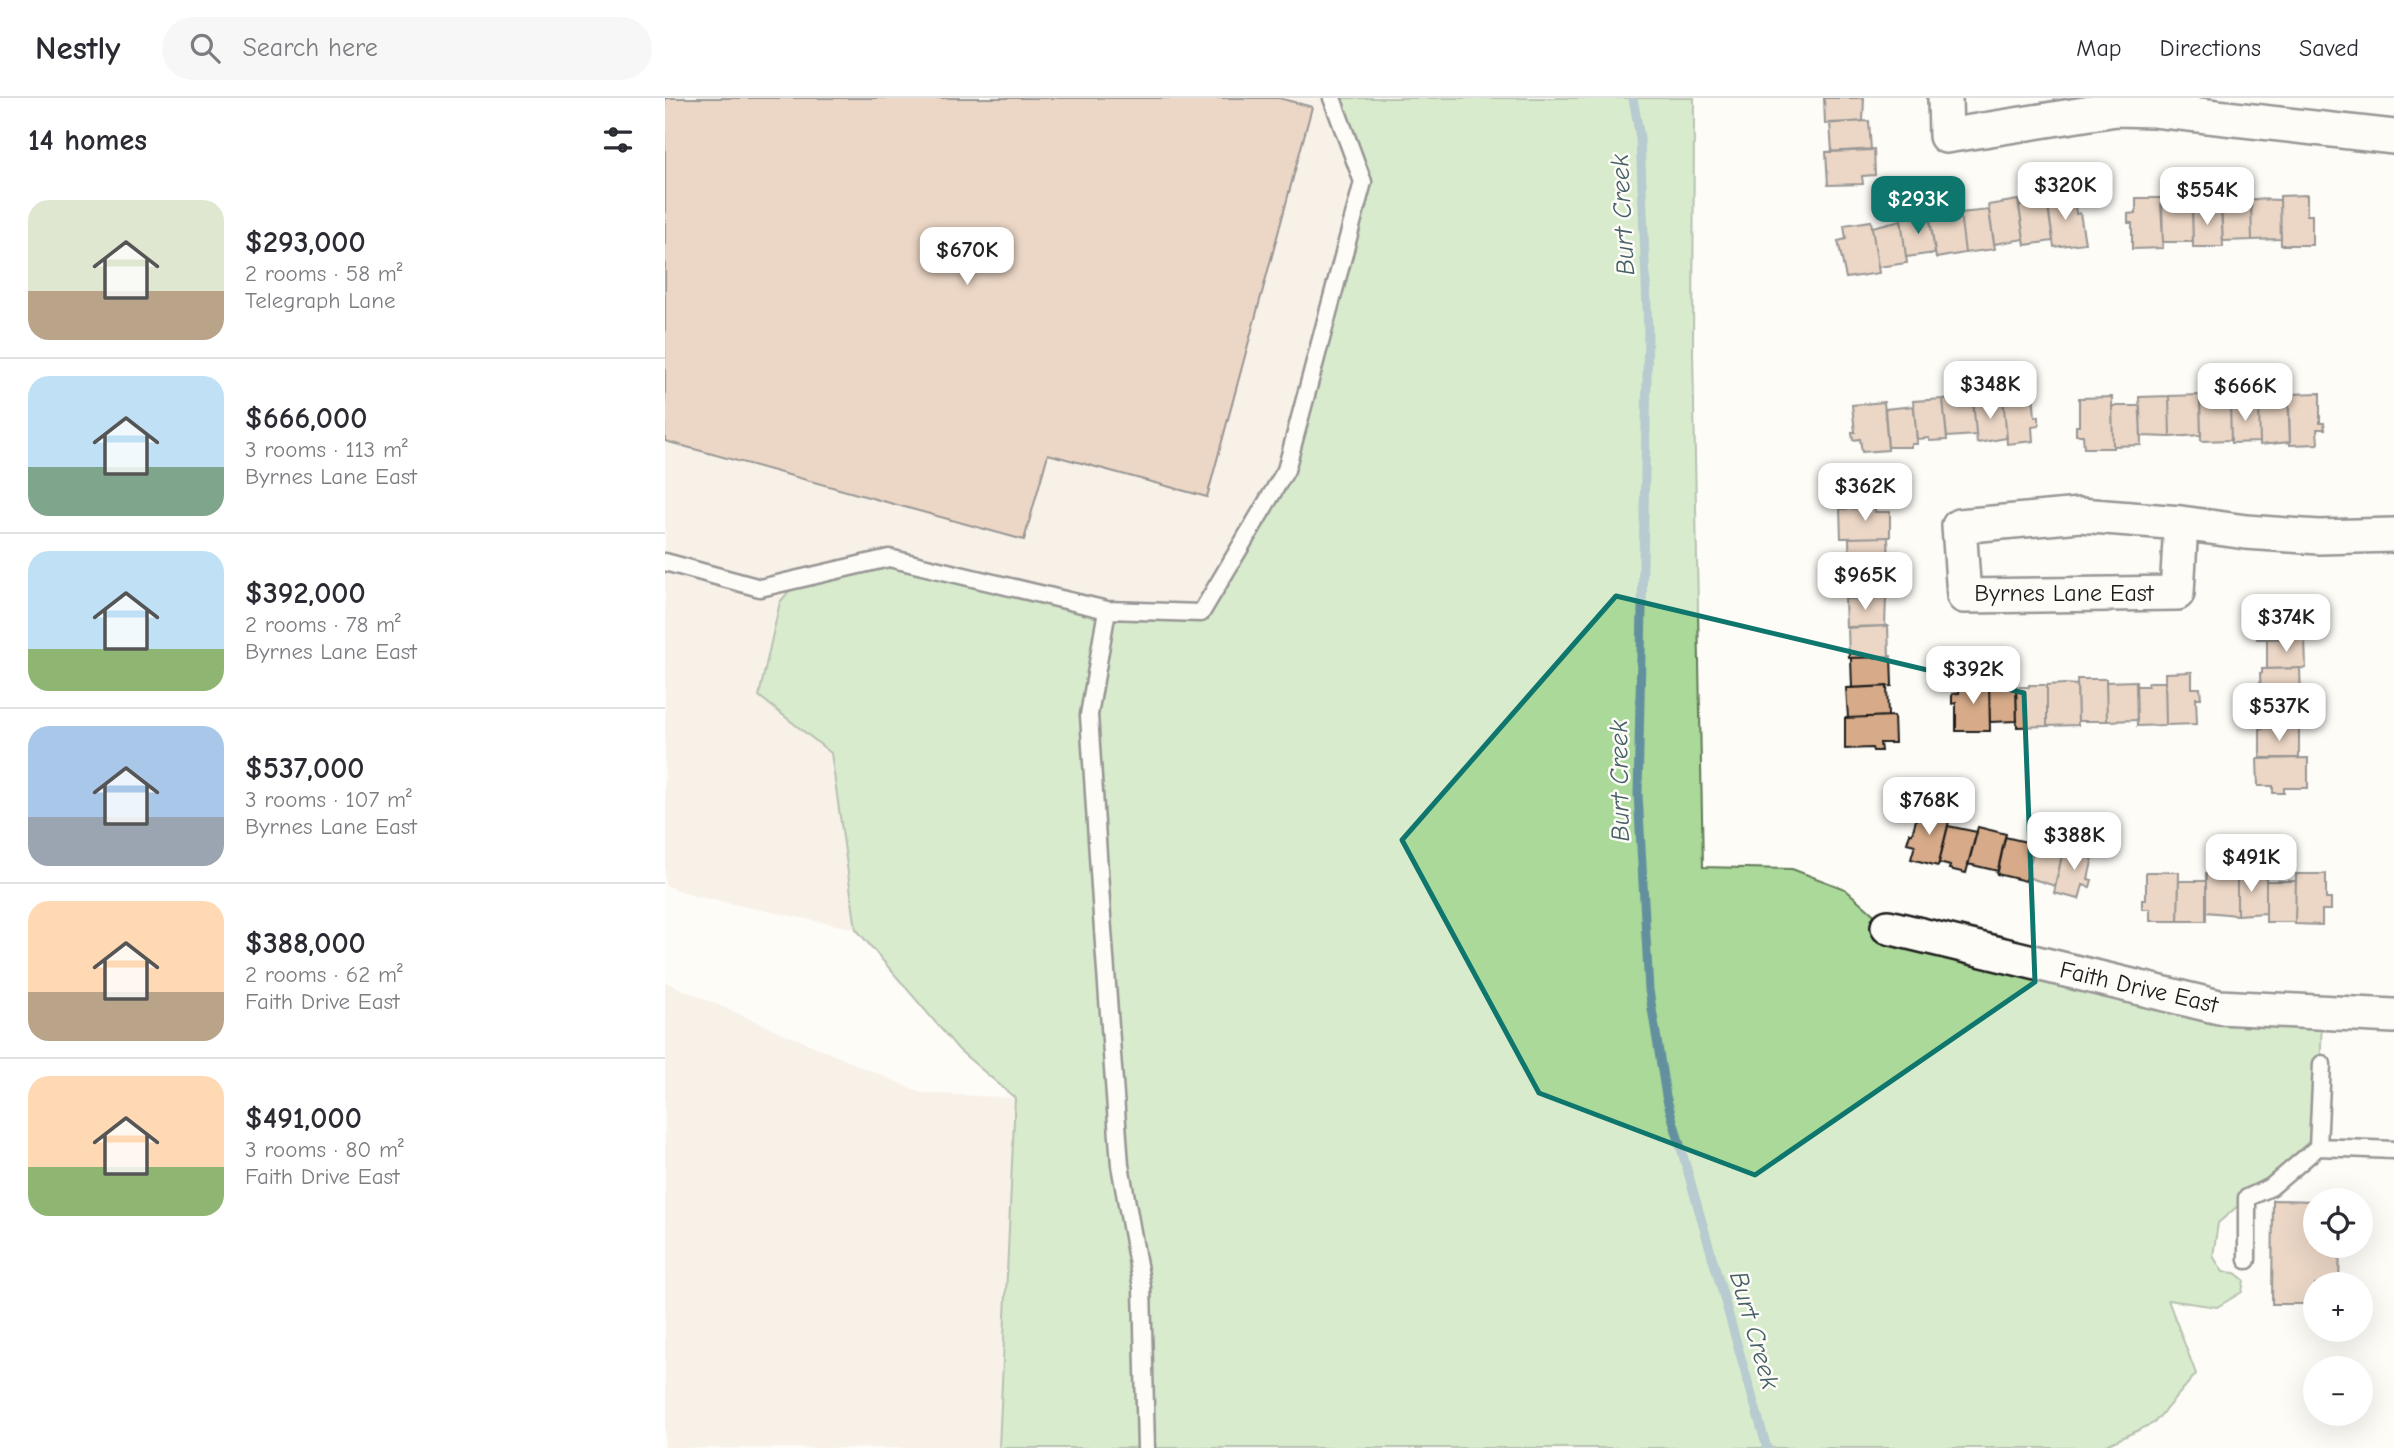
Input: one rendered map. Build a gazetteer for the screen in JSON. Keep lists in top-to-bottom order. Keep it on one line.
{"streets":{"street":["Byrnes Lane East","Faith Drive East"]},"water":["Burt Creek"],"page":{"header":"Nestly","search":"Search here","nav":["Map","Directions","Saved"],"heading":"14 homes","price":["$320K","$554K","$293K","$670K","$348K","$666K","$362K","$965K","$374K","$392K","$537K","$768K","$388K","$491K"],"list":[{"name":"$293,000","note":"2 rooms · 58 m² · Telegraph Lane"},{"name":"$666,000","note":"3 rooms · 113 m² · Byrnes Lane East"},{"name":"$392,000","note":"2 rooms · 78 m² · Byrnes Lane East"},{"name":"$537,000","note":"3 rooms · 107 m² · Byrnes Lane East"},{"name":"$388,000","note":"2 rooms · 62 m² · Faith Drive East"},{"name":"$491,000","note":"3 rooms · 80 m² · Faith Drive East"}],"map_buttons":["+","−"]}}
